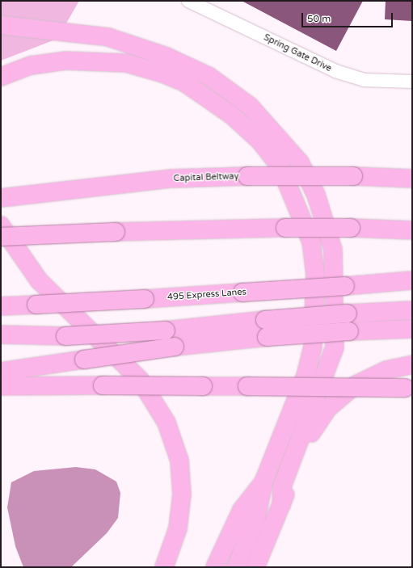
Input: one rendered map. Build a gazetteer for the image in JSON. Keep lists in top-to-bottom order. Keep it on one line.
{"streets":{"highway":["Capital Beltway","495 Express Lanes"],"street":["Spring Gate Drive"]},"scale_bar":"50 m"}
